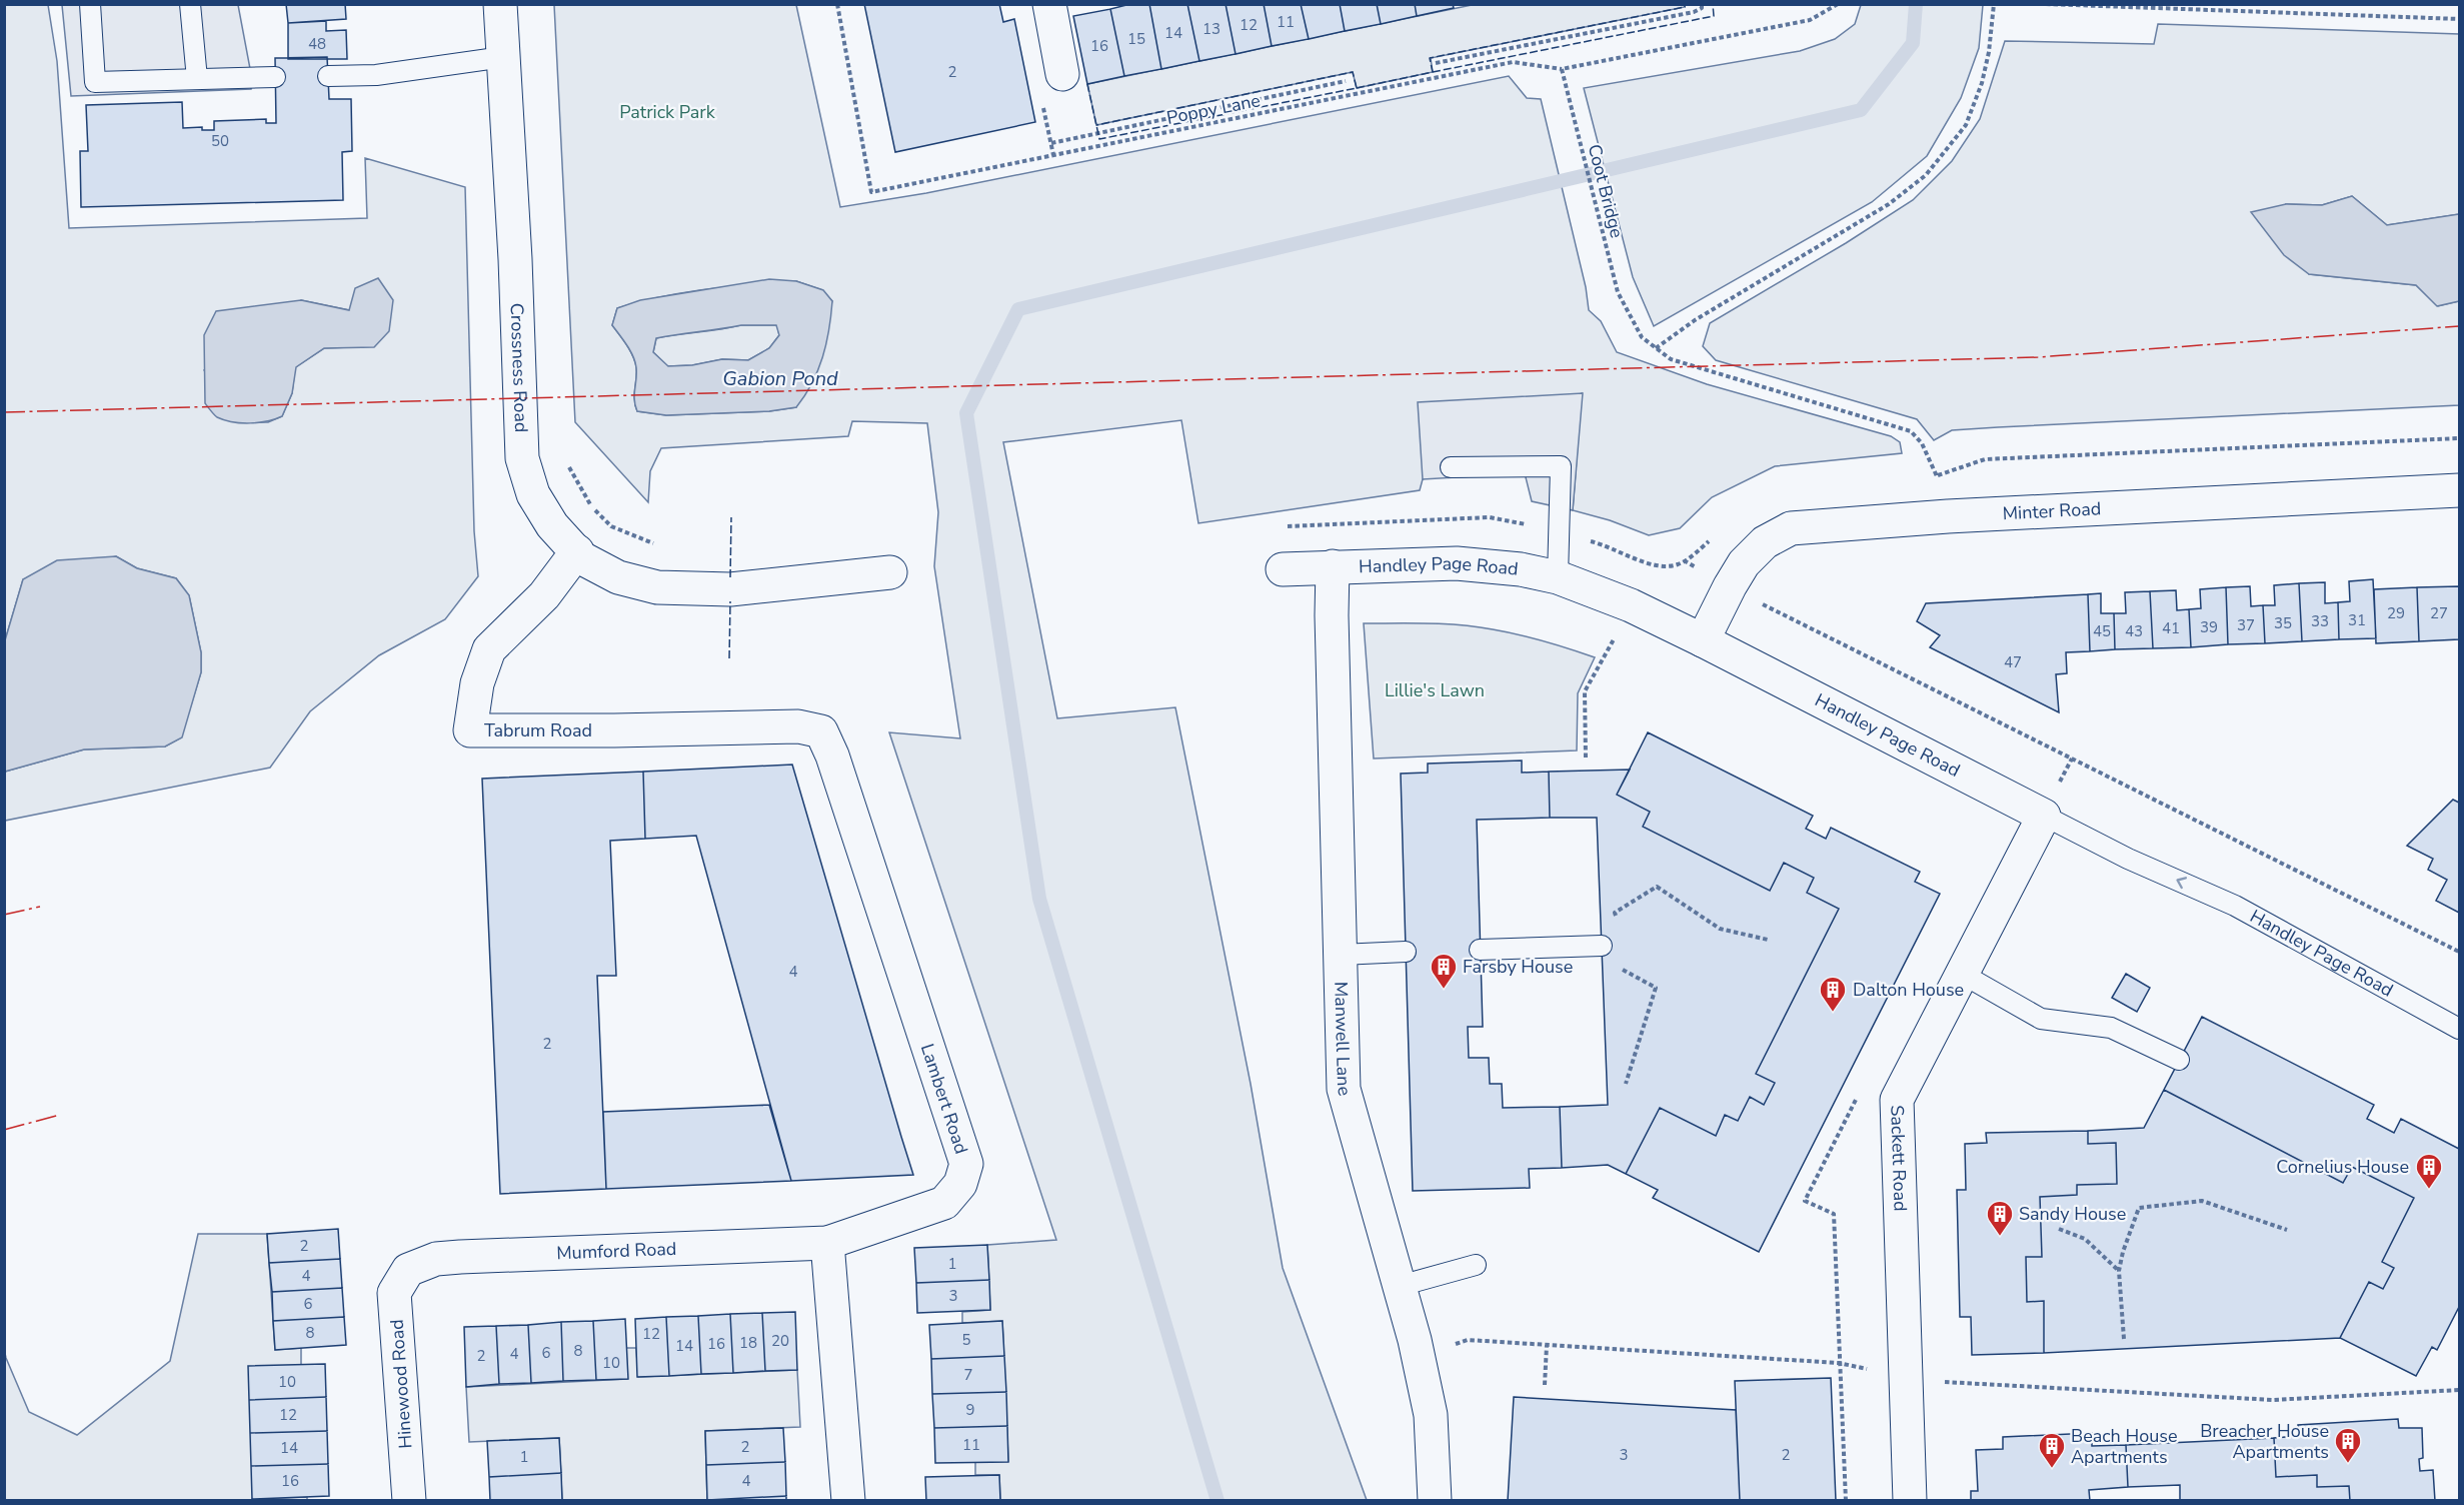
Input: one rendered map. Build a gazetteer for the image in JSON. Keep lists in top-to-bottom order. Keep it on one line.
{"streets":{"street":["Crossness Road","Minter Road","Handley Page Road","Tabrum Road","Manwell Lane","Lambert Road","Sackett Road","Mumford Road","Hinewood Road"],"path":["Poppy Lane","Coot Bridge"]},"crossings":[["Poppy Lane","Coot Bridge"],["Crossness Road","Tabrum Road"],["Minter Road","Handley Page Road"],["Handley Page Road","Manwell Lane"],["Handley Page Road","Sackett Road"],["Tabrum Road","Lambert Road"],["Lambert Road","Mumford Road"],["Mumford Road","Hinewood Road"]],"one_way":["Handley Page Road"],"water":["Gabion Pond"],"parks":["Patrick Park","Lillie's Lawn"],"places":{"building":["Farsby House","Dalton House","Cornelius House","Sandy House","Breacher House Apartments","Beach House Apartments"]},"house_numbers":["11","12","13","14","15","48","16","2","50","29","27","31","33","35","37","39","41","45","43","47","4","2","2","1","4","3","6","8","12","5","20","18","16","14","8","6","4","2","10","7","10","9","12","11","2","14","3","2","1","16","4"]}
